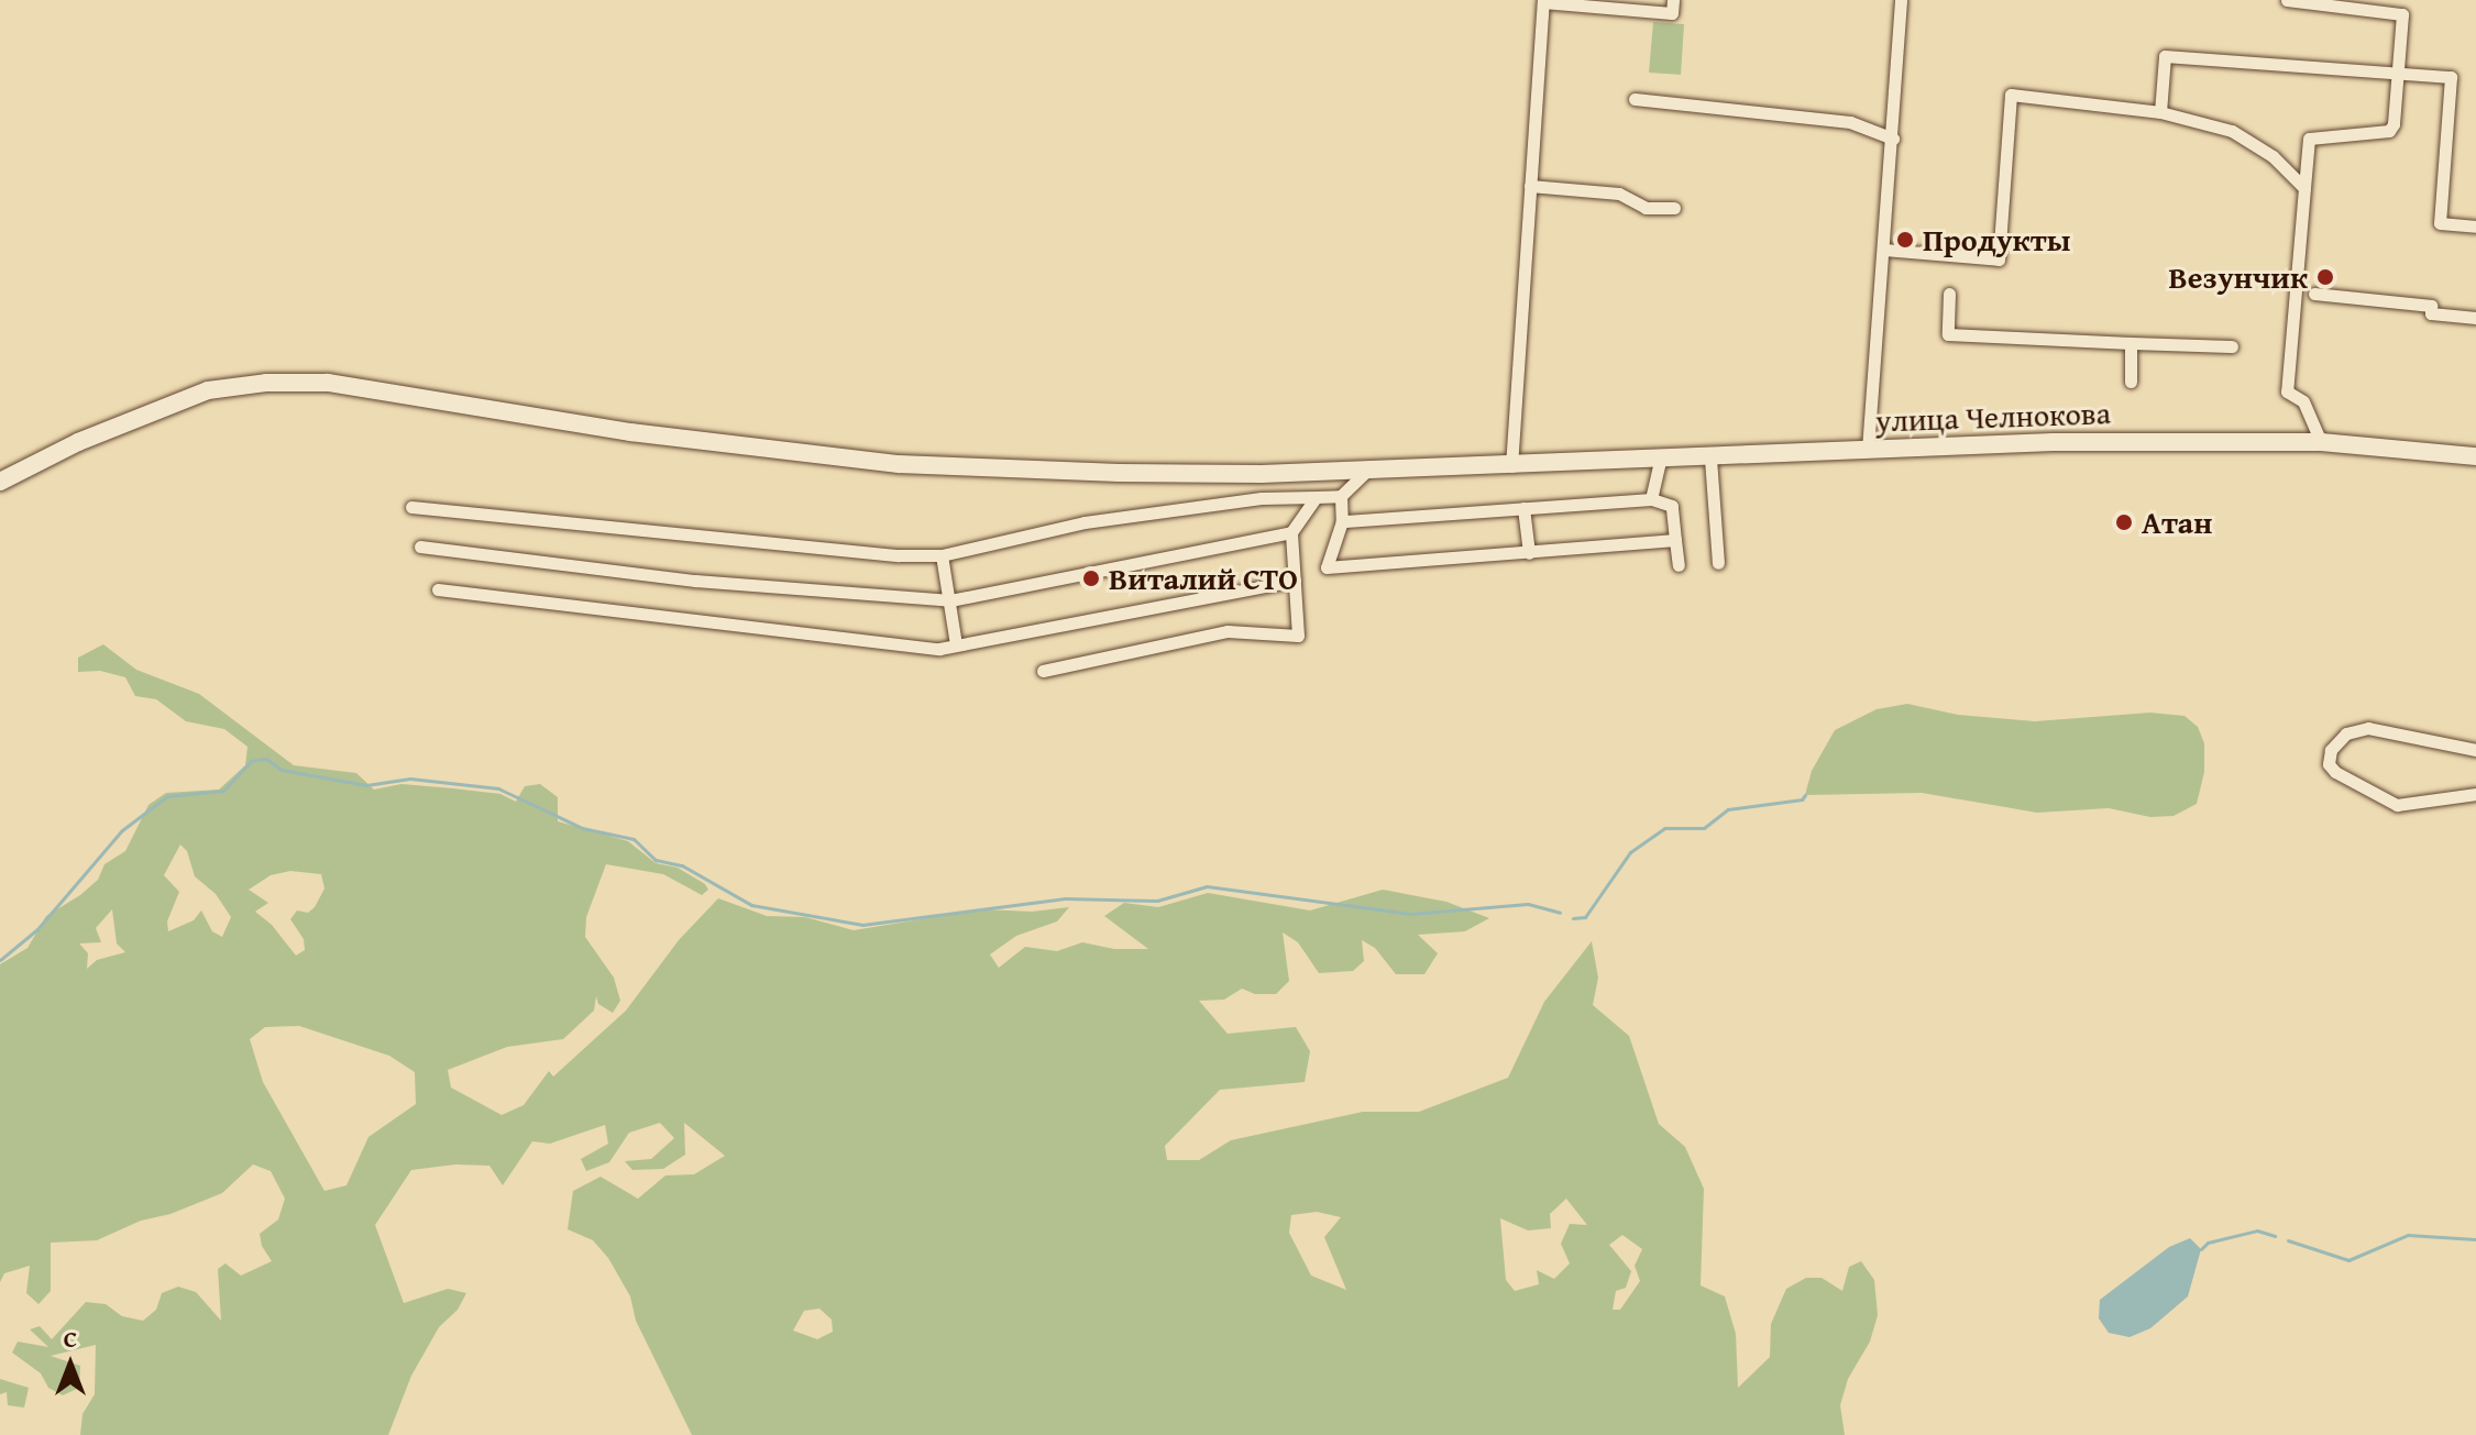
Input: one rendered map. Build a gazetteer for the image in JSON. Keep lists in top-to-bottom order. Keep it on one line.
{"streets":{"main road":["улица Челнокова"]},"places":["Продукты","Везунчик","Атан","Виталий СТО"],"north":"top"}
